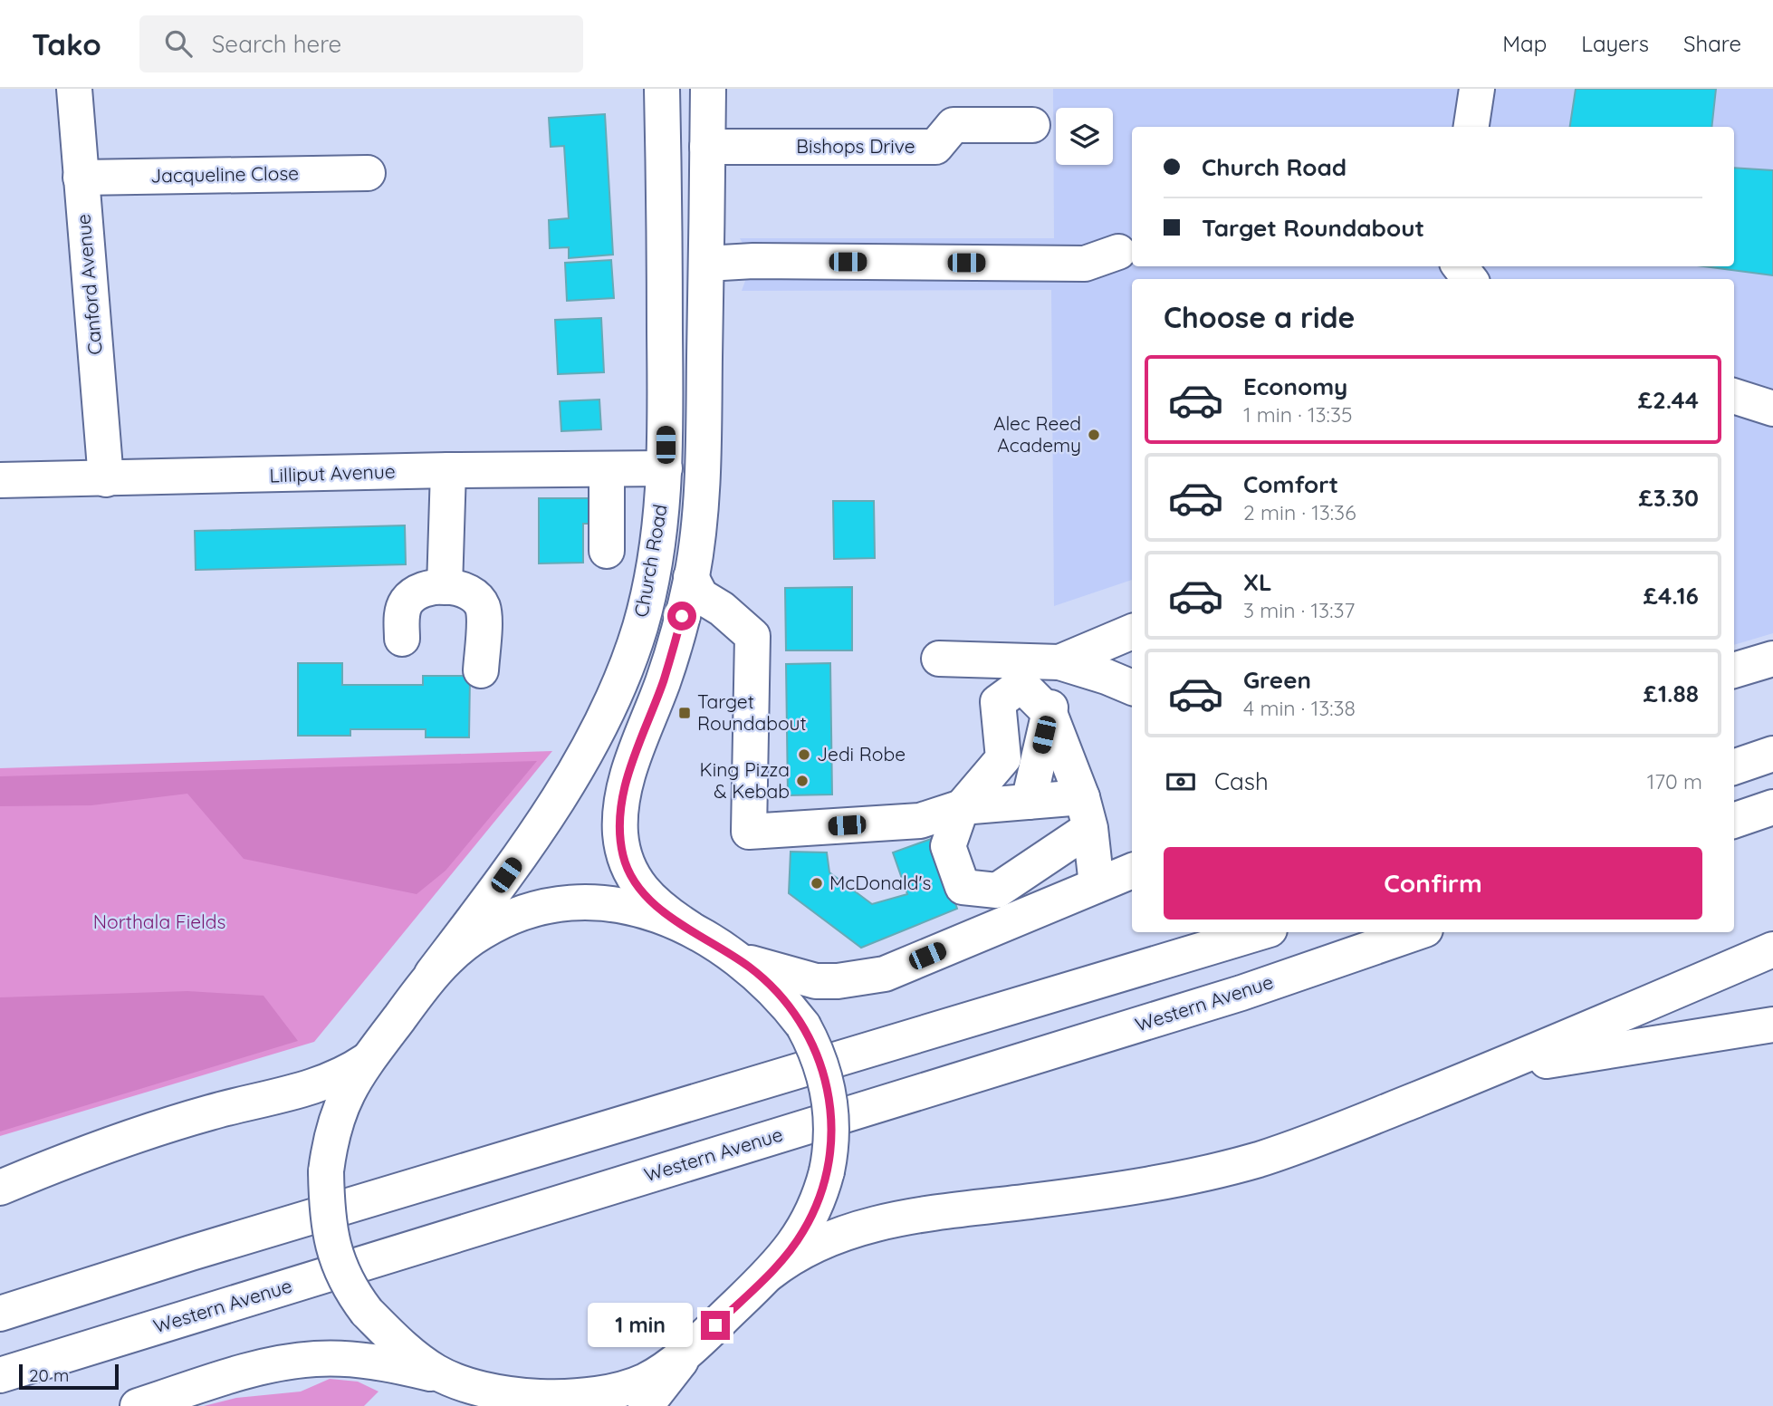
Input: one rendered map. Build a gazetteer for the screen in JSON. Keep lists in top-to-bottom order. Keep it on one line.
{"streets":{"main road":["Bishops Drive","Jacqueline Close","Canford Avenue","Lilliput Avenue","Church Road","Western Avenue"]},"crossings":[["Bishops Drive","Church Road"],["Jacqueline Close","Canford Avenue"],["Canford Avenue","Lilliput Avenue"],["Lilliput Avenue","Church Road"]],"parks":["Northala Fields"],"places":{"other":["Alec Reed Academy","Jedi Robe","King Pizza & Kebab","McDonald's"],"transit":["Target Roundabout"]},"scale_bar":"20 m","page":{"header":"Tako","search":"Search here","nav":["Map","Layers","Share"],"banner":["Church Road","Target Roundabout"],"heading":"Choose a ride","list":[{"name":"Economy","note":"1 min · 13:35","value":"£2.44"},{"name":"Comfort","note":"2 min · 13:36","value":"£3.30"},{"name":"XL","note":"3 min · 13:37","value":"£4.16"},{"name":"Green","note":"4 min · 13:38","value":"£1.88"}],"pay":["Cash","170 m"],"buttons":"Confirm","bubble":"1 min","scale":"20 m"}}
